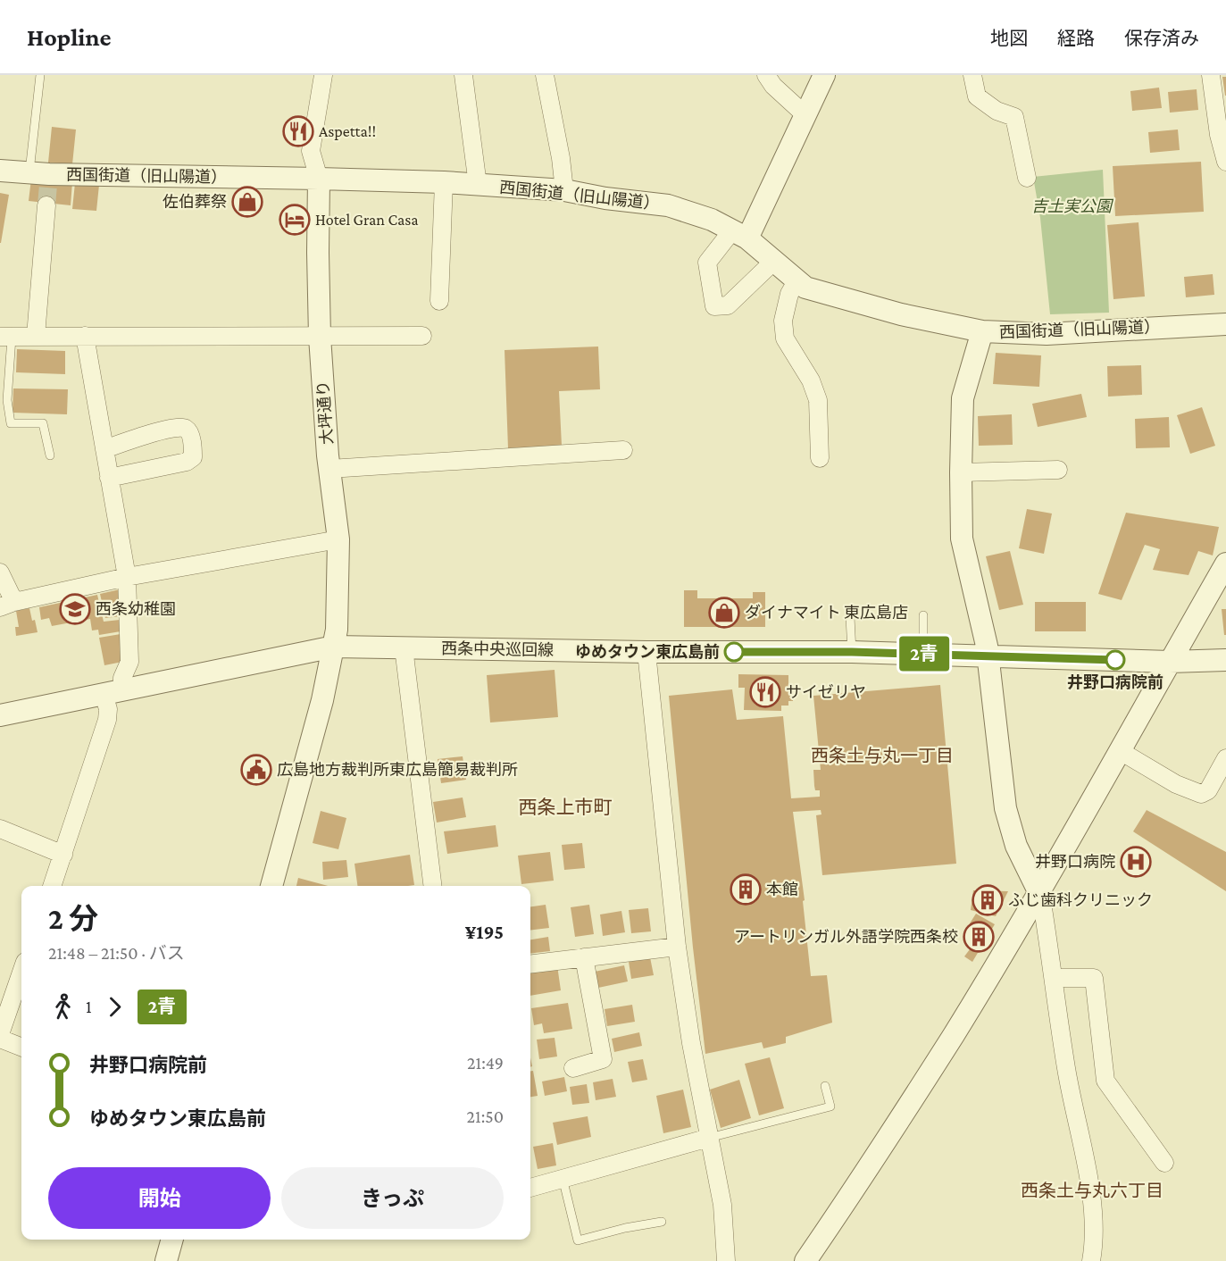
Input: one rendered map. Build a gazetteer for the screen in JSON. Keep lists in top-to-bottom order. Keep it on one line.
{"streets":{"street":["西国街道（旧山陽道）","大坪通り","西条中央巡回線"]},"crossings":[["西国街道（旧山陽道）","大坪通り"],["大坪通り","西条中央巡回線"]],"districts":["西条土与丸一丁目","西条上市町","西条土与丸六丁目"],"parks":["吉土実公園"],"places":{"restaurant":["Aspetta!!","サイゼリヤ"],"shop":["佐伯葬祭","ダイナマイト 東広島店"],"hotel":["Hotel Gran Casa"],"school or university":["西条幼稚園"],"other":["ゆめタウン東広島前","井野口病院前"],"public building":["広島地方裁判所東広島簡易裁判所"],"hospital":["井野口病院"],"building":["本館","ふじ歯科クリニック","アートリンガル外語学院西条校"]},"lines":["bus line 2青"],"page":{"header":"Hopline","nav":["地図","経路","保存済み"],"on_map":"2青","heading":["2 分","21:48 – 21:50 · バス","¥195"],"legs":["1","2青"],"list":[{"name":"井野口病院前","value":"21:49"},{"name":"ゆめタウン東広島前","value":"21:50"}],"buttons":["開始","きっぷ"]}}
